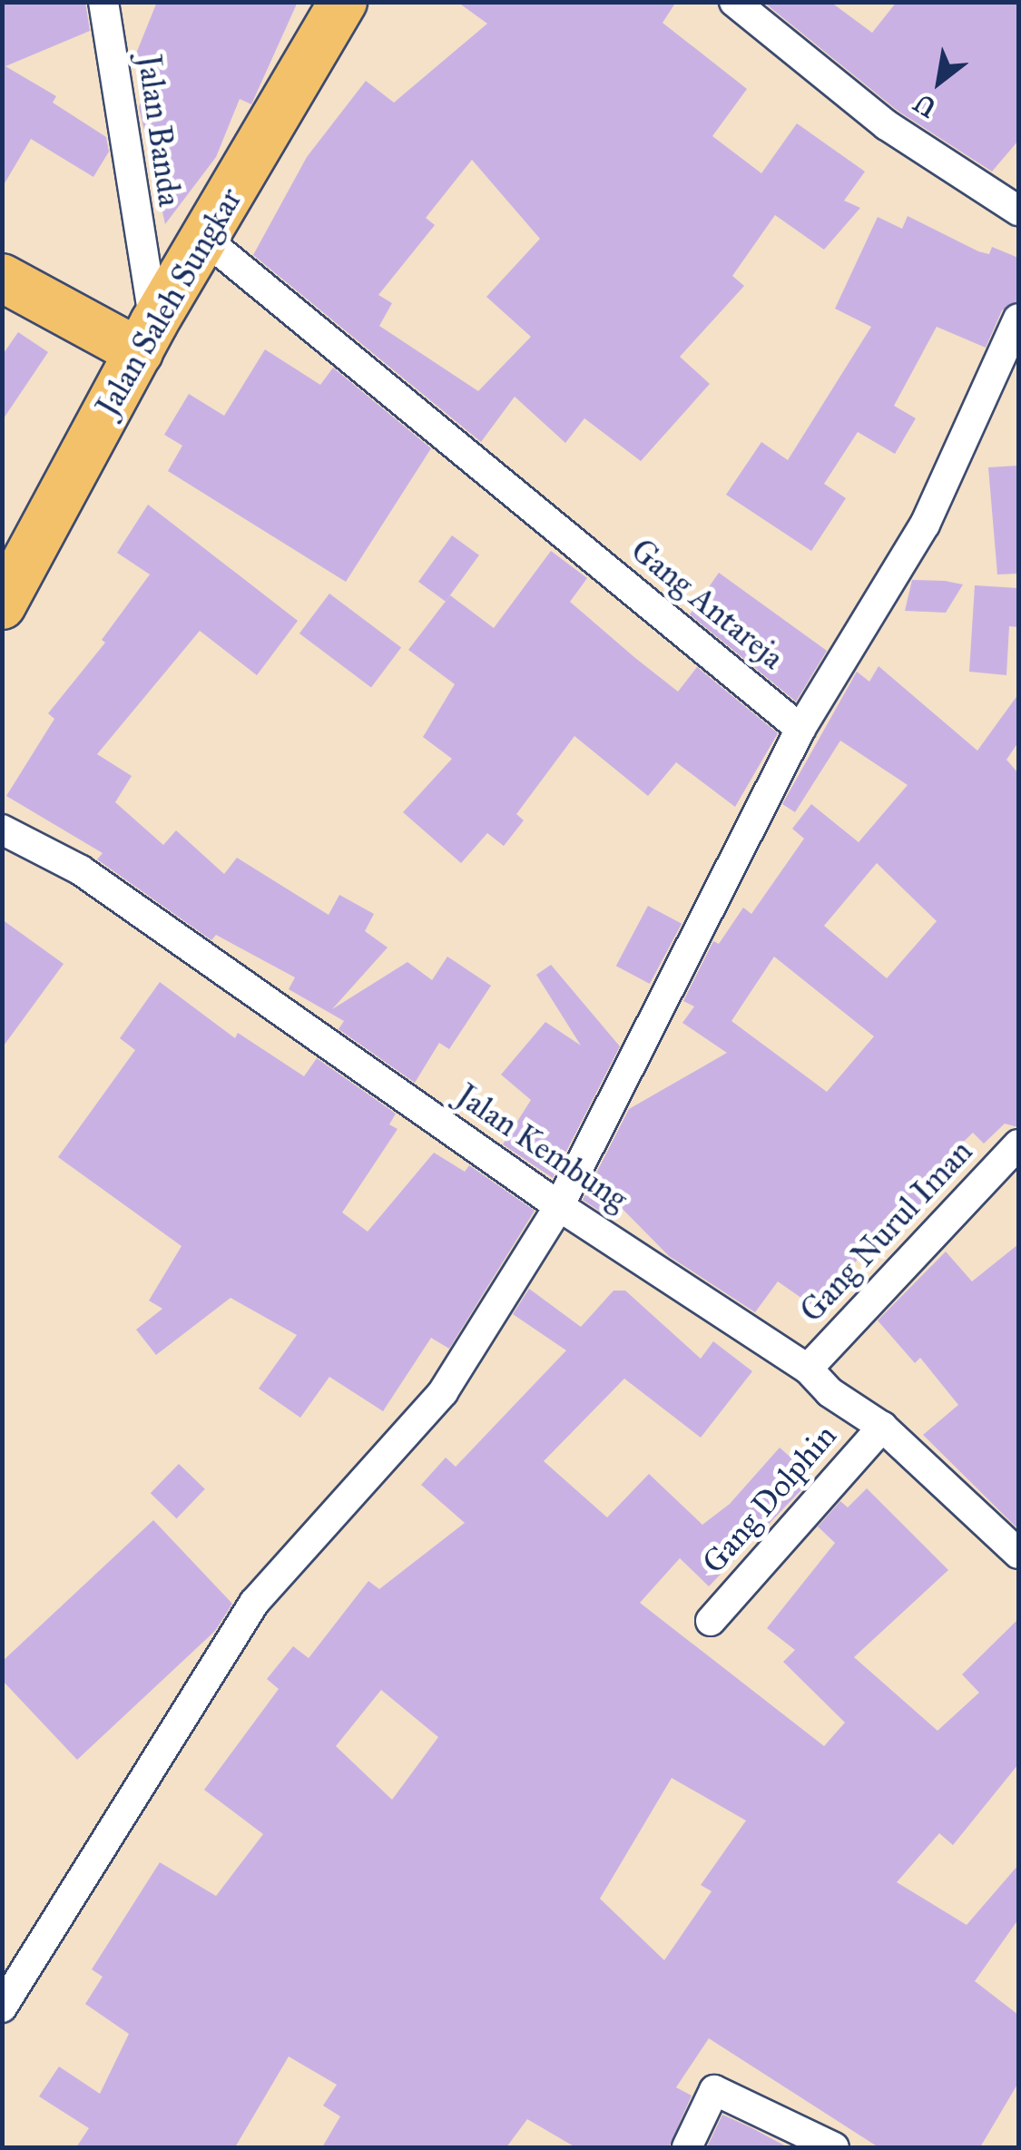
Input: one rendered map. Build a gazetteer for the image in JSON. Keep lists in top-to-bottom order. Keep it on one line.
{"streets":{"highway":["Jalan Saleh Sungkar"],"street":["Jalan Banda","Gang Antareja","Jalan Kembung","Gang Nurul Iman","Gang Dolphin"]},"crossings":[["Jalan Banda","Jalan Saleh Sungkar"],["Jalan Saleh Sungkar","Gang Antareja"],["Jalan Kembung","Gang Nurul Iman"],["Jalan Kembung","Gang Dolphin"]],"north":"bottom left"}
